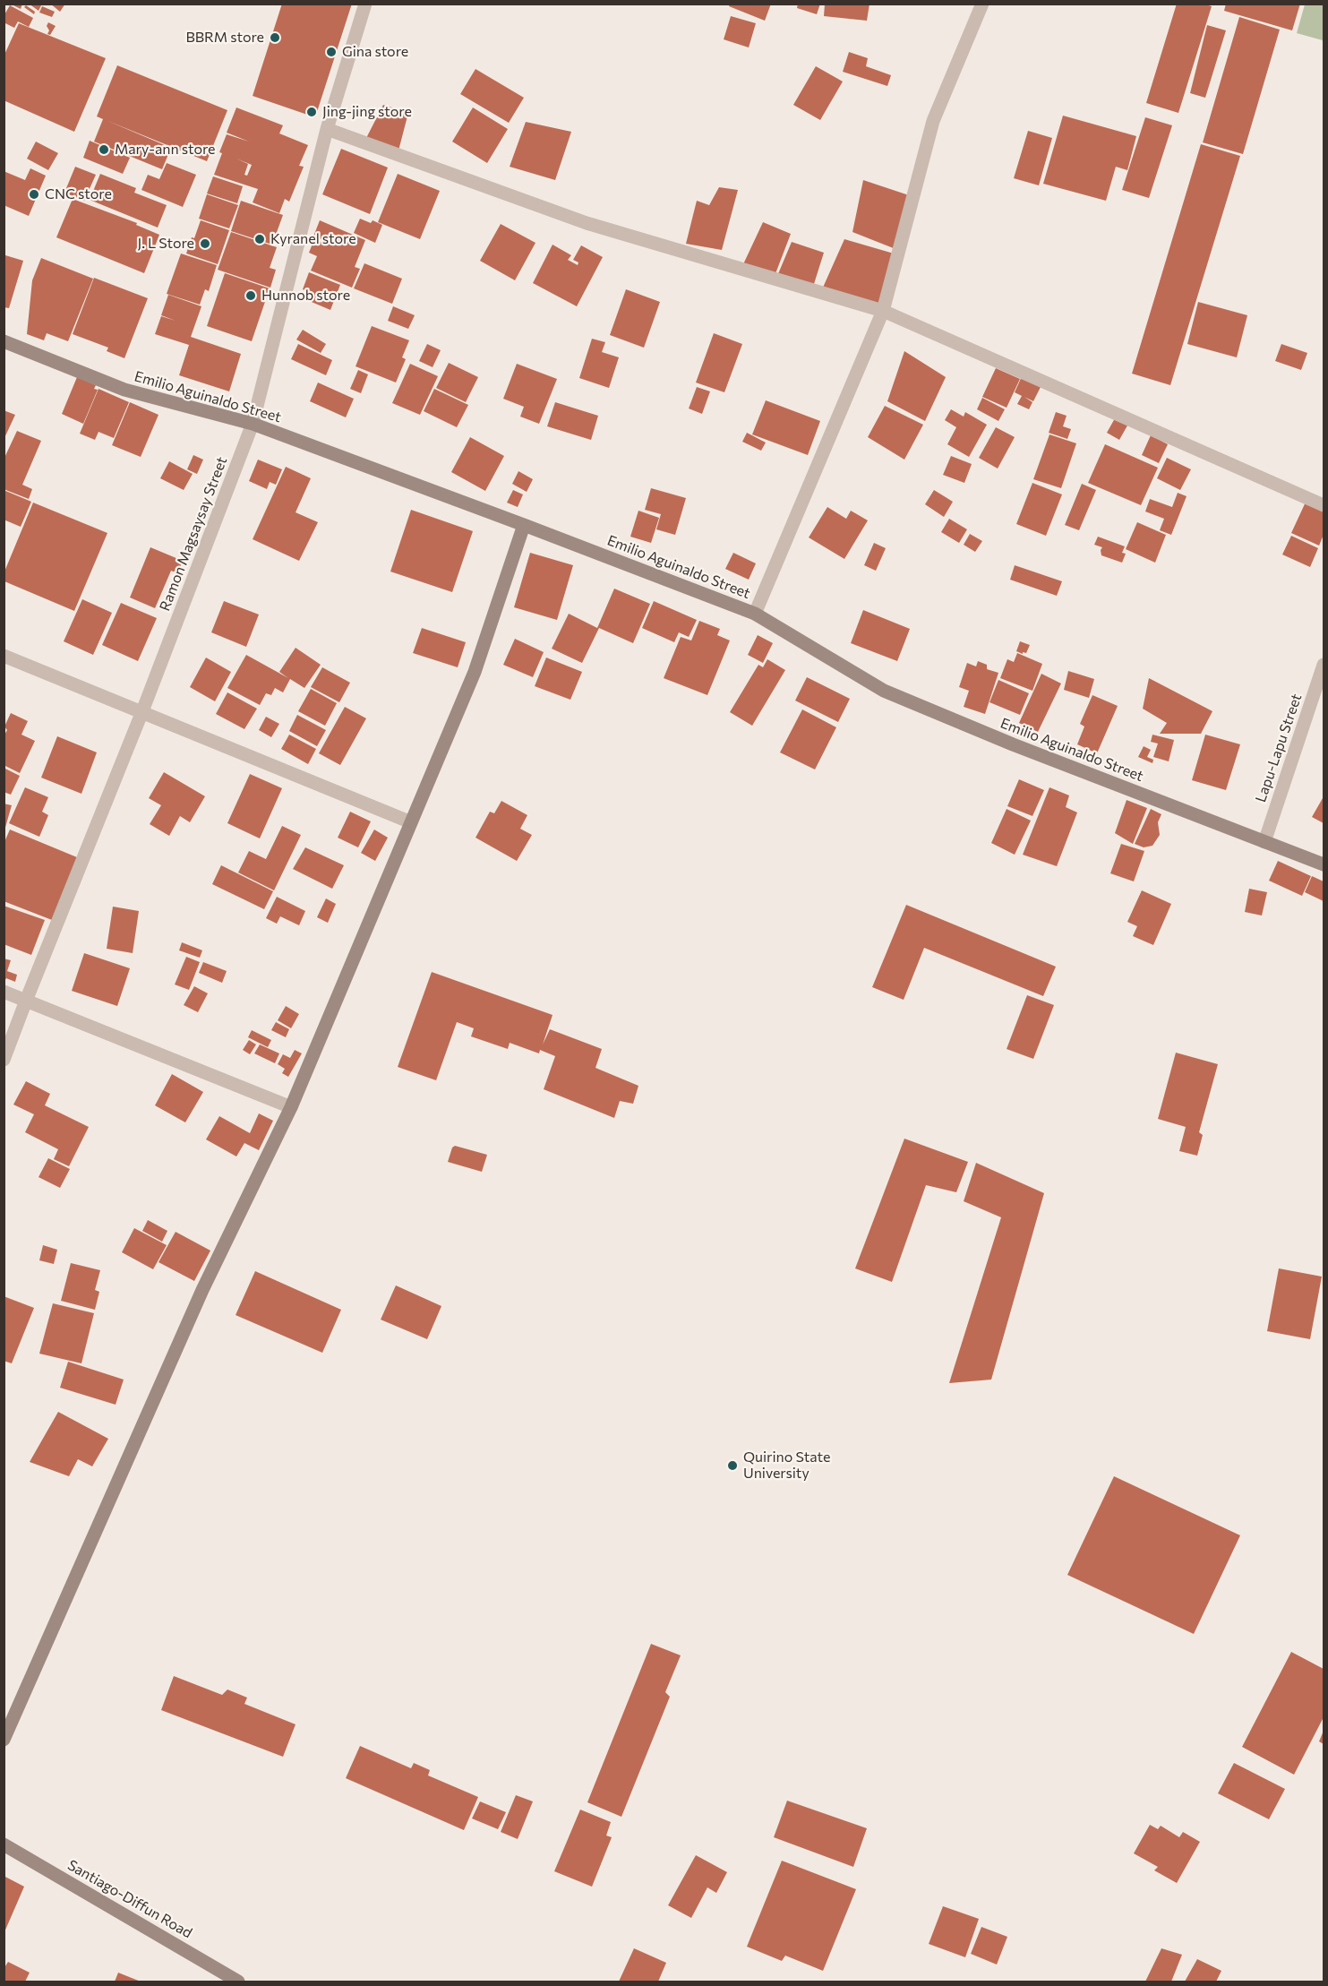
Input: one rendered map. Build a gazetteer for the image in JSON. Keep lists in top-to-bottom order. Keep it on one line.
{"streets":{"street":["Emilio Aguinaldo Street","Ramon Magsaysay Street","Lapu-Lapu Street","Santiago-Diffun Road"]},"crossings":[["Emilio Aguinaldo Street","Ramon Magsaysay Street"],["Emilio Aguinaldo Street","Lapu-Lapu Street"]],"places":["BBRM store","Gina store","Jing-jing store","Mary-ann store","CNC store","Kyranel store","J. L Store","Hunnob store","Quirino State University"]}
